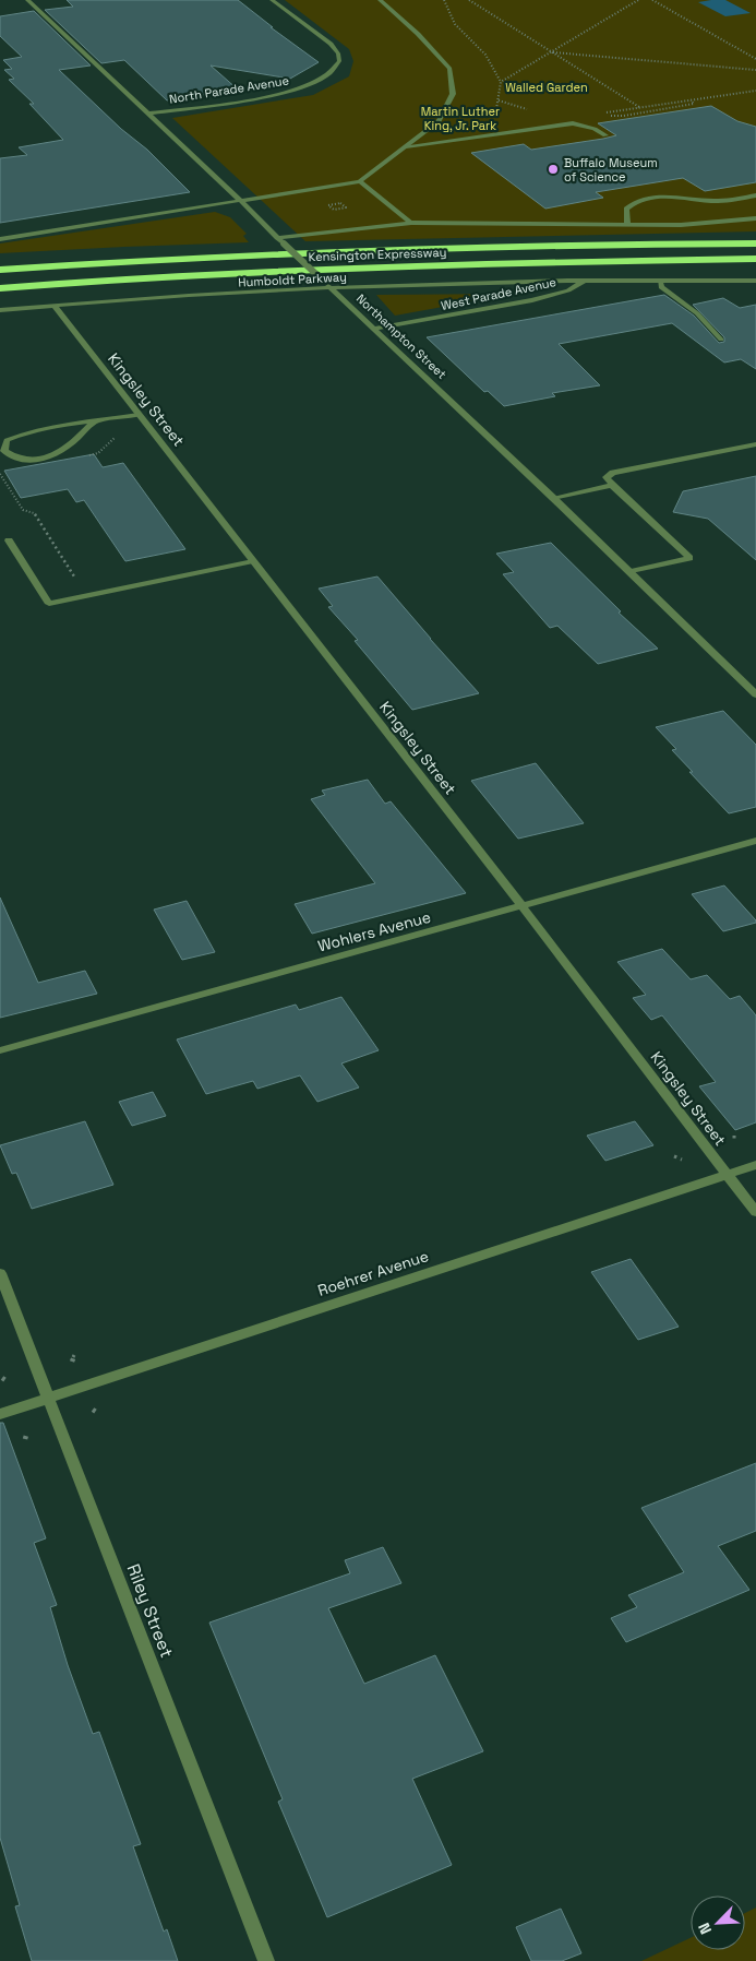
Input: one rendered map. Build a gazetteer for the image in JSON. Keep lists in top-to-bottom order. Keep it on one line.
{"streets":{"highway":["Kensington Expressway"],"street":["North Parade Avenue","Humboldt Parkway","West Parade Avenue","Northampton Street","Kingsley Street","Wohlers Avenue","Roehrer Avenue","Riley Street"]},"crossings":[["North Parade Avenue","Northampton Street"],["Humboldt Parkway","West Parade Avenue"],["Humboldt Parkway","Northampton Street"],["Humboldt Parkway","Kingsley Street"],["West Parade Avenue","Northampton Street"],["Kingsley Street","Wohlers Avenue"],["Kingsley Street","Roehrer Avenue"],["Roehrer Avenue","Riley Street"]],"parks":["Walled Garden","Martin Luther King, Jr. Park"],"places":["Buffalo Museum of Science"],"north":"bottom left"}
